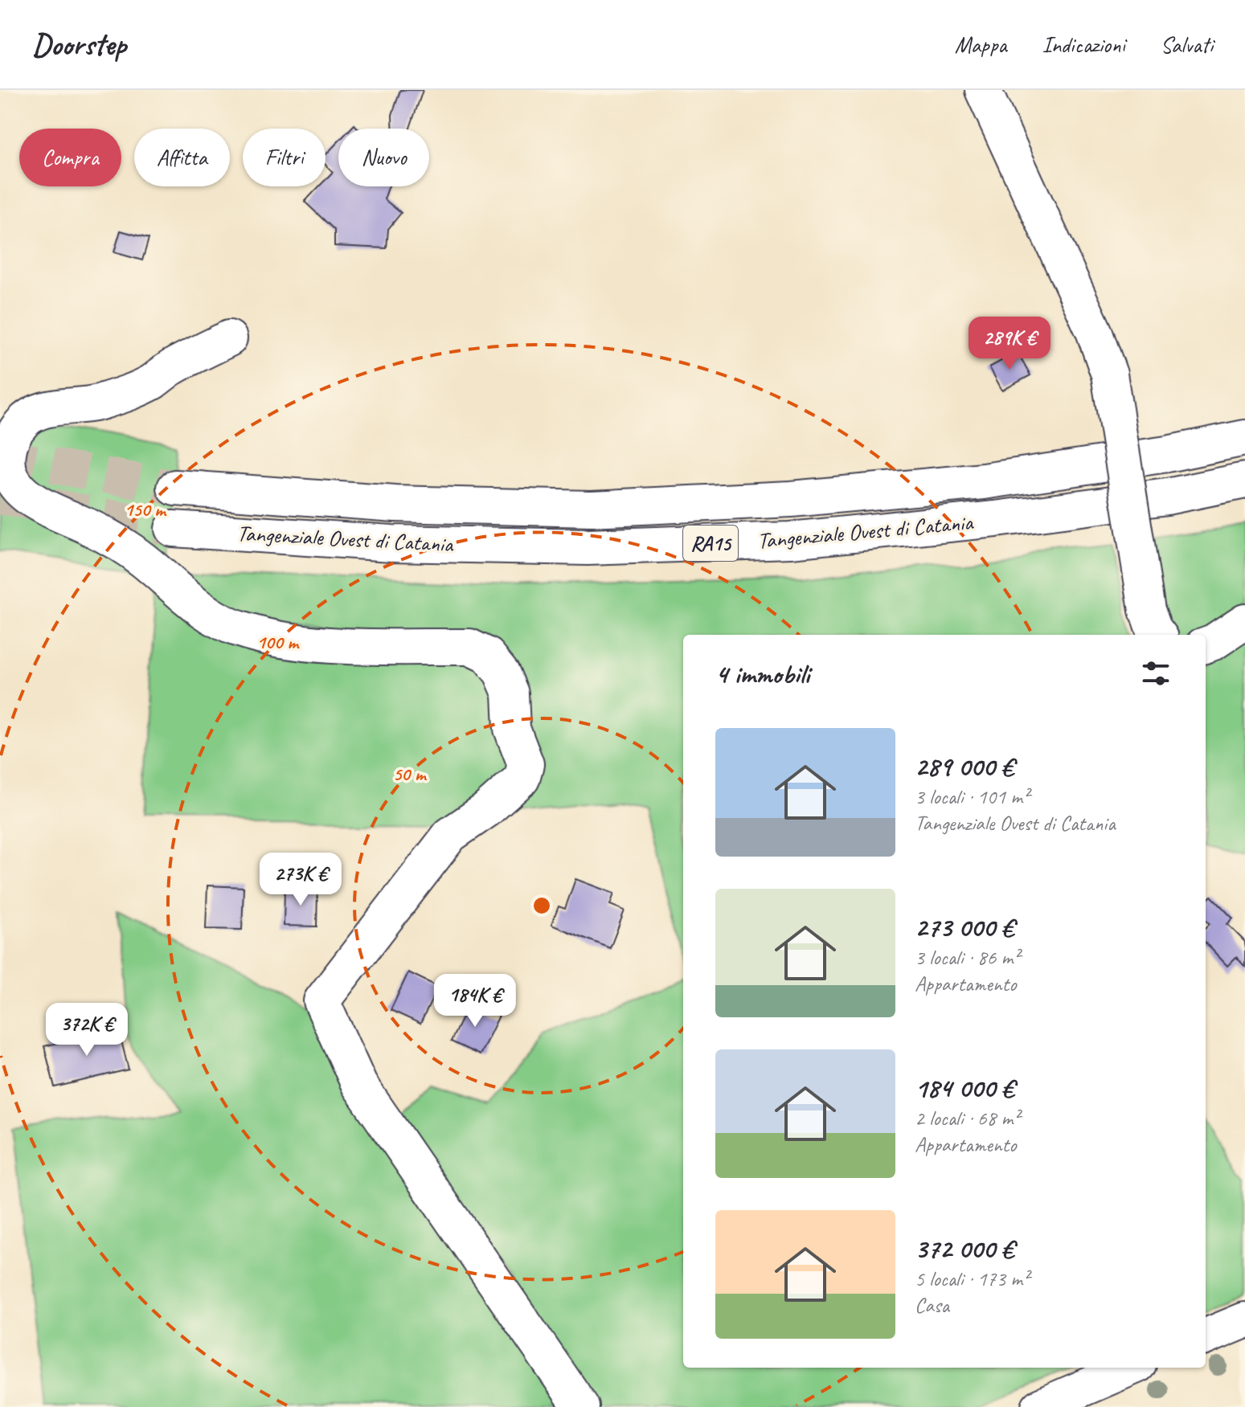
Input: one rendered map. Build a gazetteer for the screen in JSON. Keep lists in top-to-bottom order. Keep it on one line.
{"streets":{"main road":["Tangenziale Ovest di Catania","RA15"]},"page":{"header":"Doorstep","nav":["Mappa","Indicazioni","Salvati"],"chip":["Compra","Affitta","Filtri","Nuovo"],"price":["289K €","273K €","184K €","372K €"],"heading":"4 immobili","list":[{"name":"289 000 €","note":"3 locali · 101 m² · Tangenziale Ovest di Catania"},{"name":"273 000 €","note":"3 locali · 86 m² · Appartamento"},{"name":"184 000 €","note":"2 locali · 68 m² · Appartamento"},{"name":"372 000 €","note":"5 locali · 173 m² · Casa"}]},"rings":["150 m","100 m","50 m"]}
